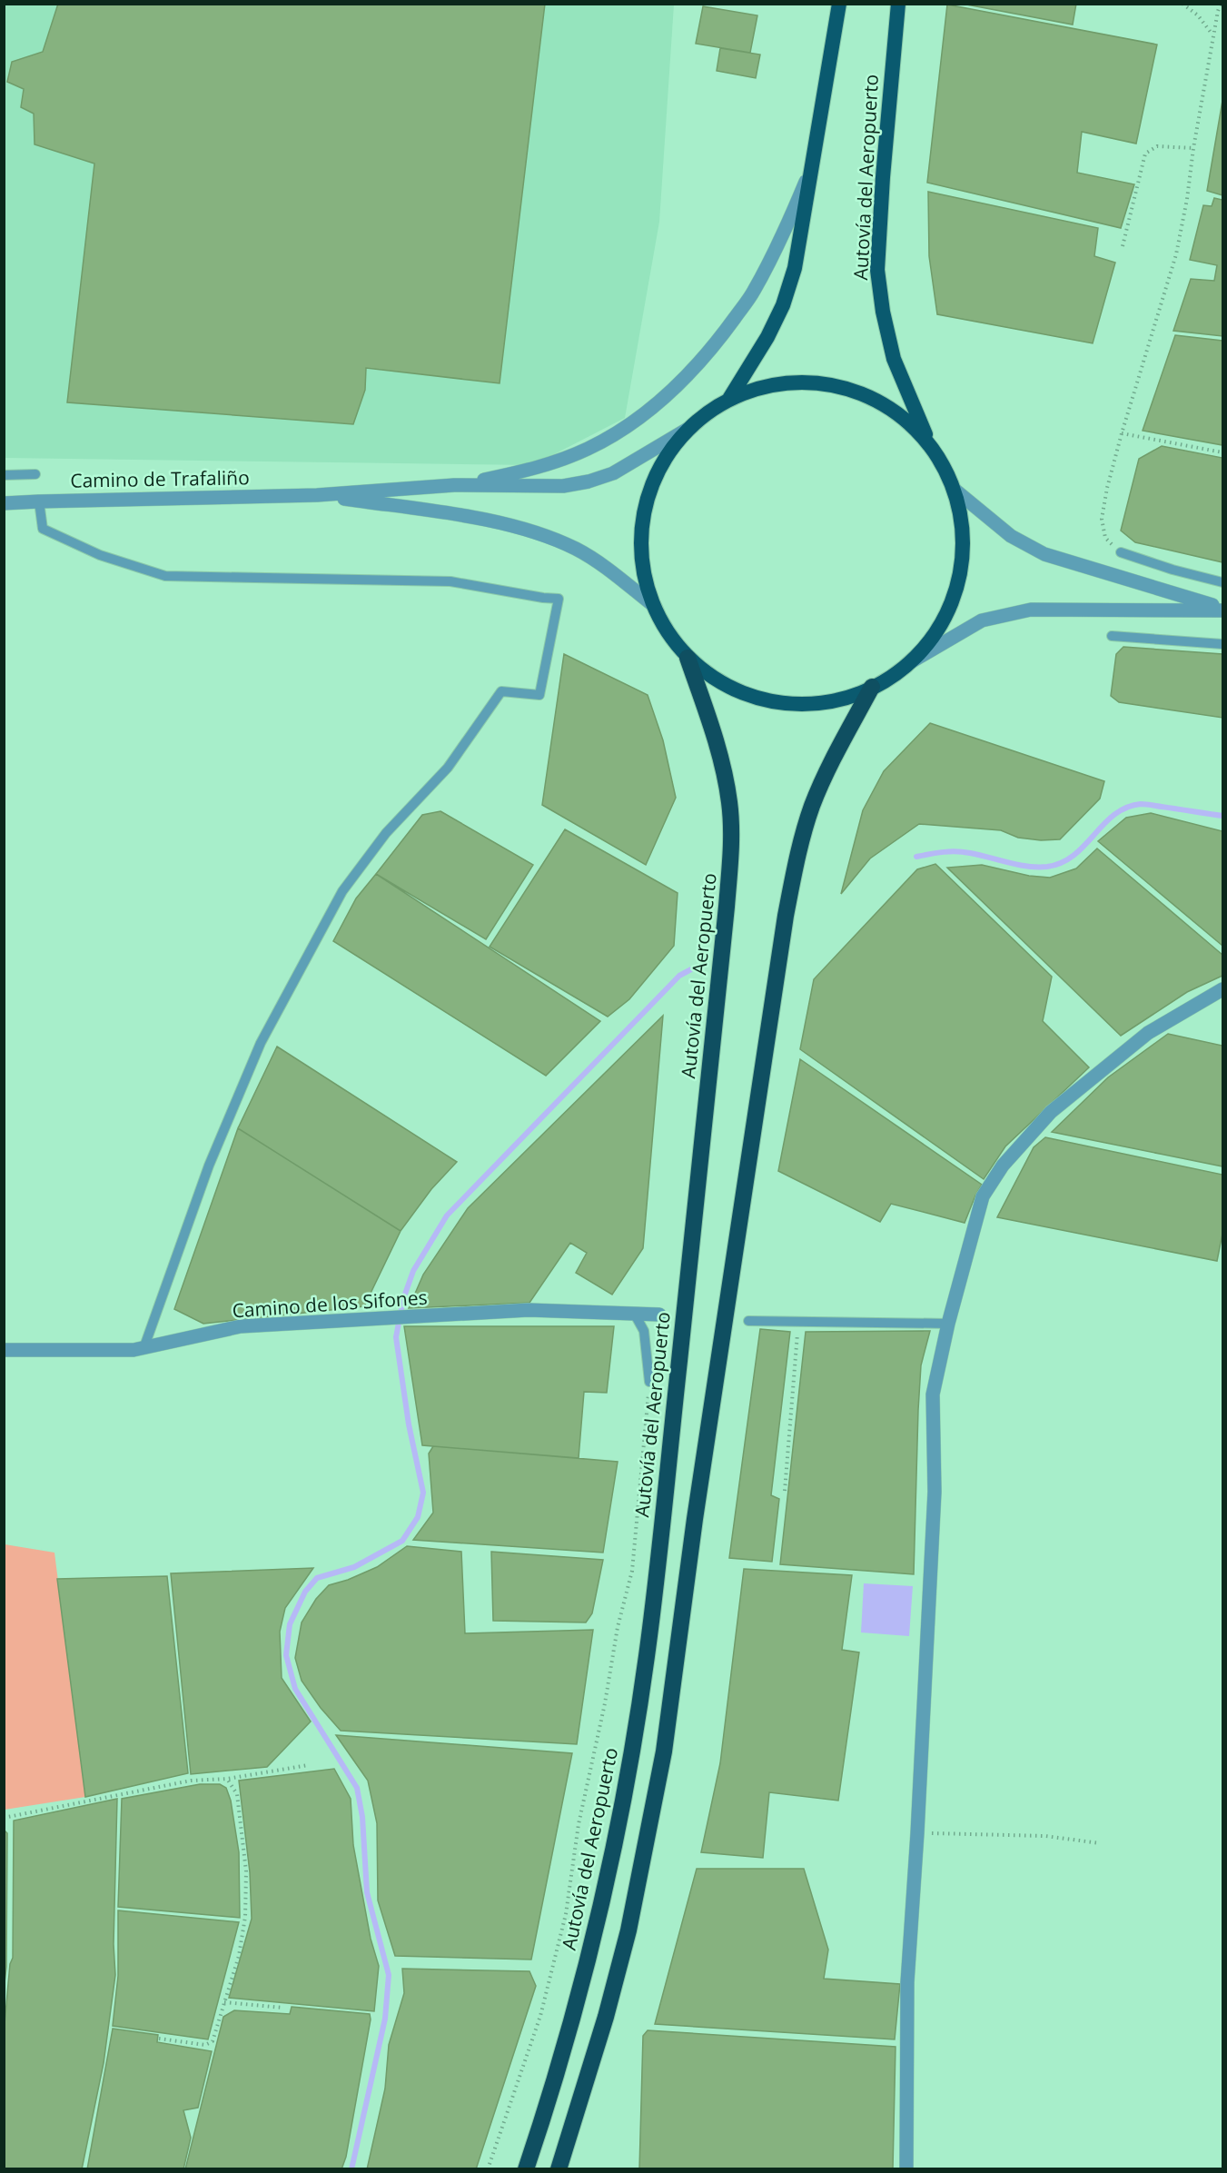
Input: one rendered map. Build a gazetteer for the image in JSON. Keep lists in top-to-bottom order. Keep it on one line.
{"streets":{"highway":["Autovía del Aeropuerto"],"street":["Camino de Trafaliño","Camino de los Sifones"]}}
